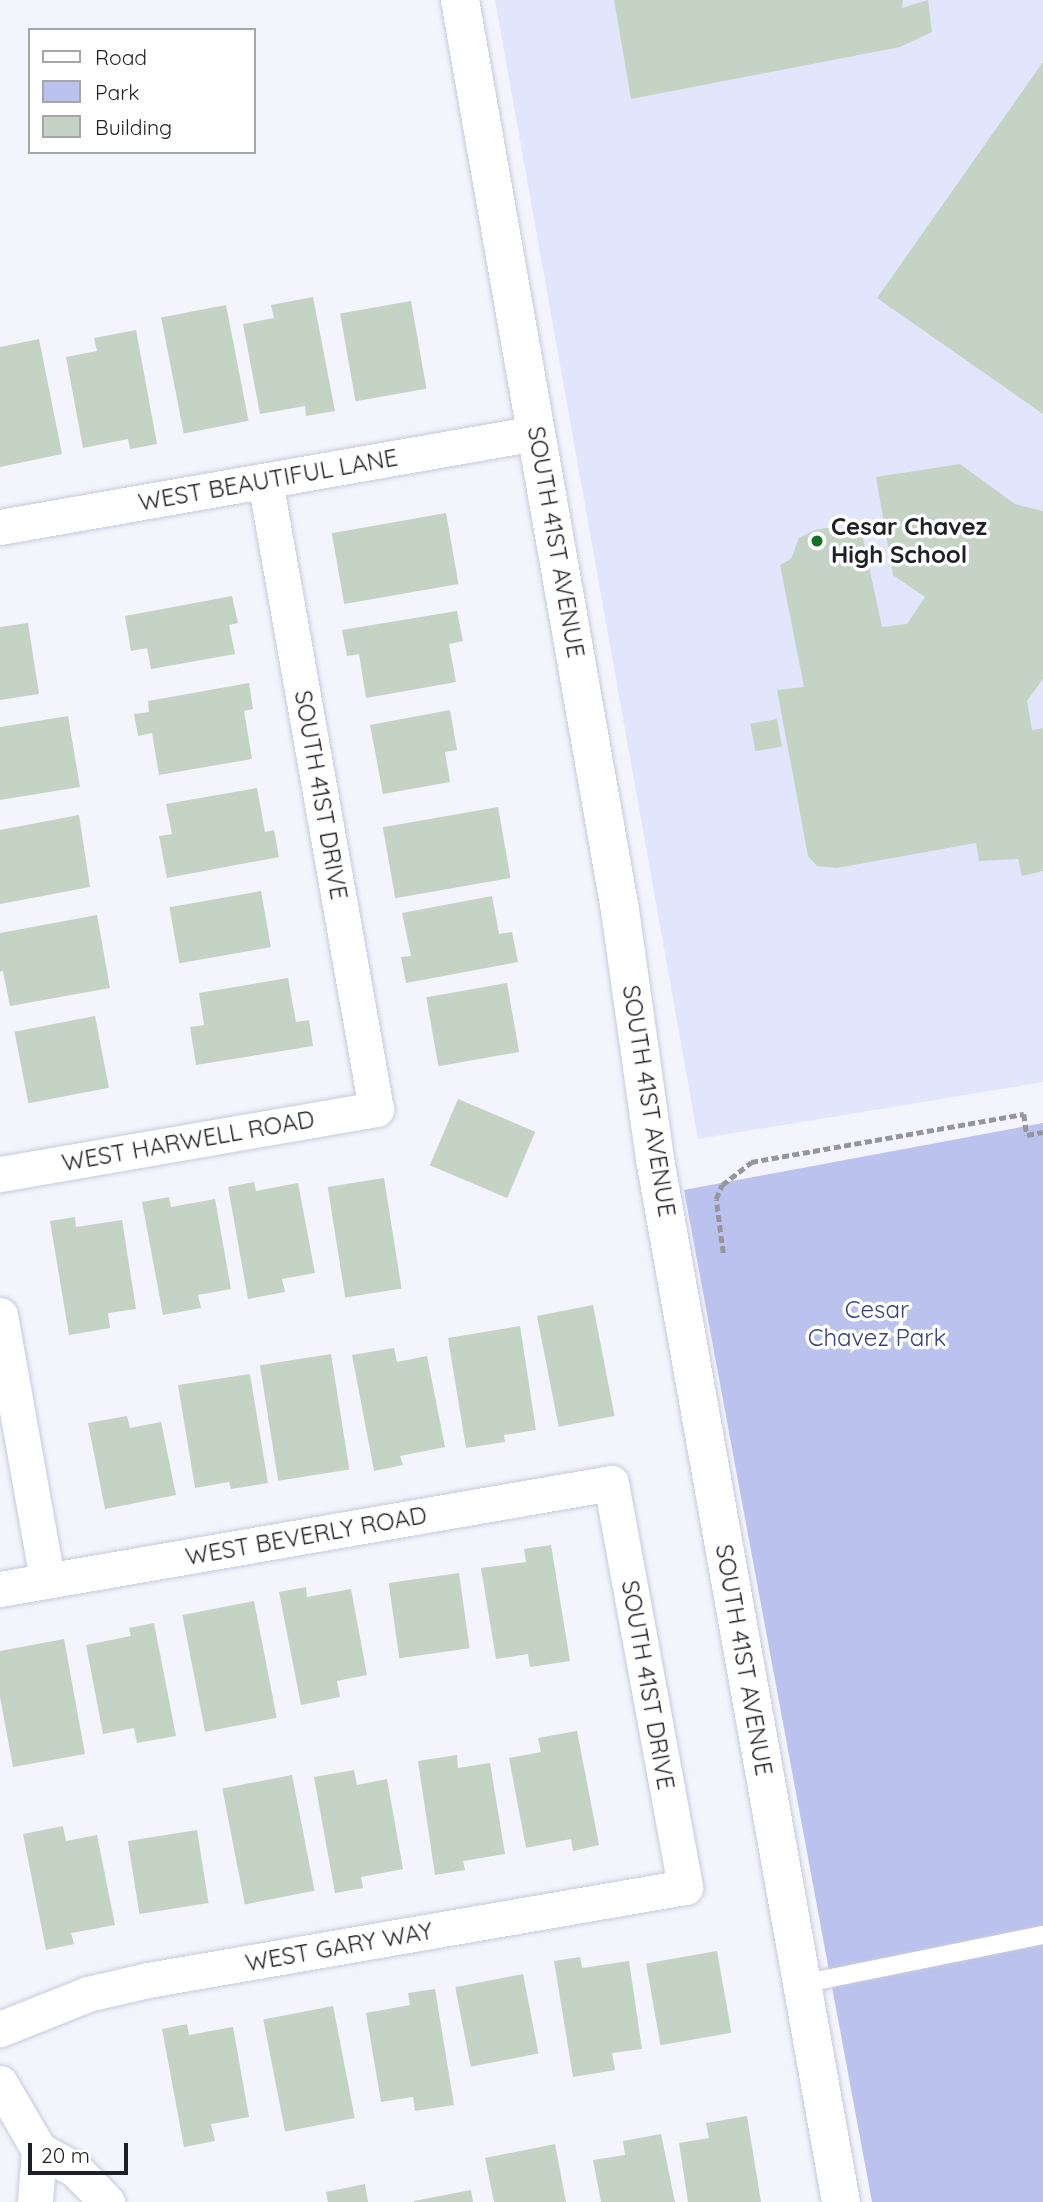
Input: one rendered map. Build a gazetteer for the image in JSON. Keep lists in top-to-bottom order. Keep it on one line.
{"streets":{"street":["WEST BEAUTIFUL LANE","SOUTH 41ST AVENUE","SOUTH 41ST DRIVE","WEST HARWELL ROAD","WEST BEVERLY ROAD","WEST GARY WAY"]},"crossings":[["WEST BEAUTIFUL LANE","SOUTH 41ST AVENUE"],["WEST BEAUTIFUL LANE","SOUTH 41ST DRIVE"],["SOUTH 41ST DRIVE","WEST HARWELL ROAD"],["SOUTH 41ST DRIVE","WEST BEVERLY ROAD"],["SOUTH 41ST DRIVE","WEST GARY WAY"]],"parks":["Cesar Chavez Park"],"places":["Cesar Chavez High School"],"legend":["Road","Park","Building"],"scale_bar":"20 m"}
